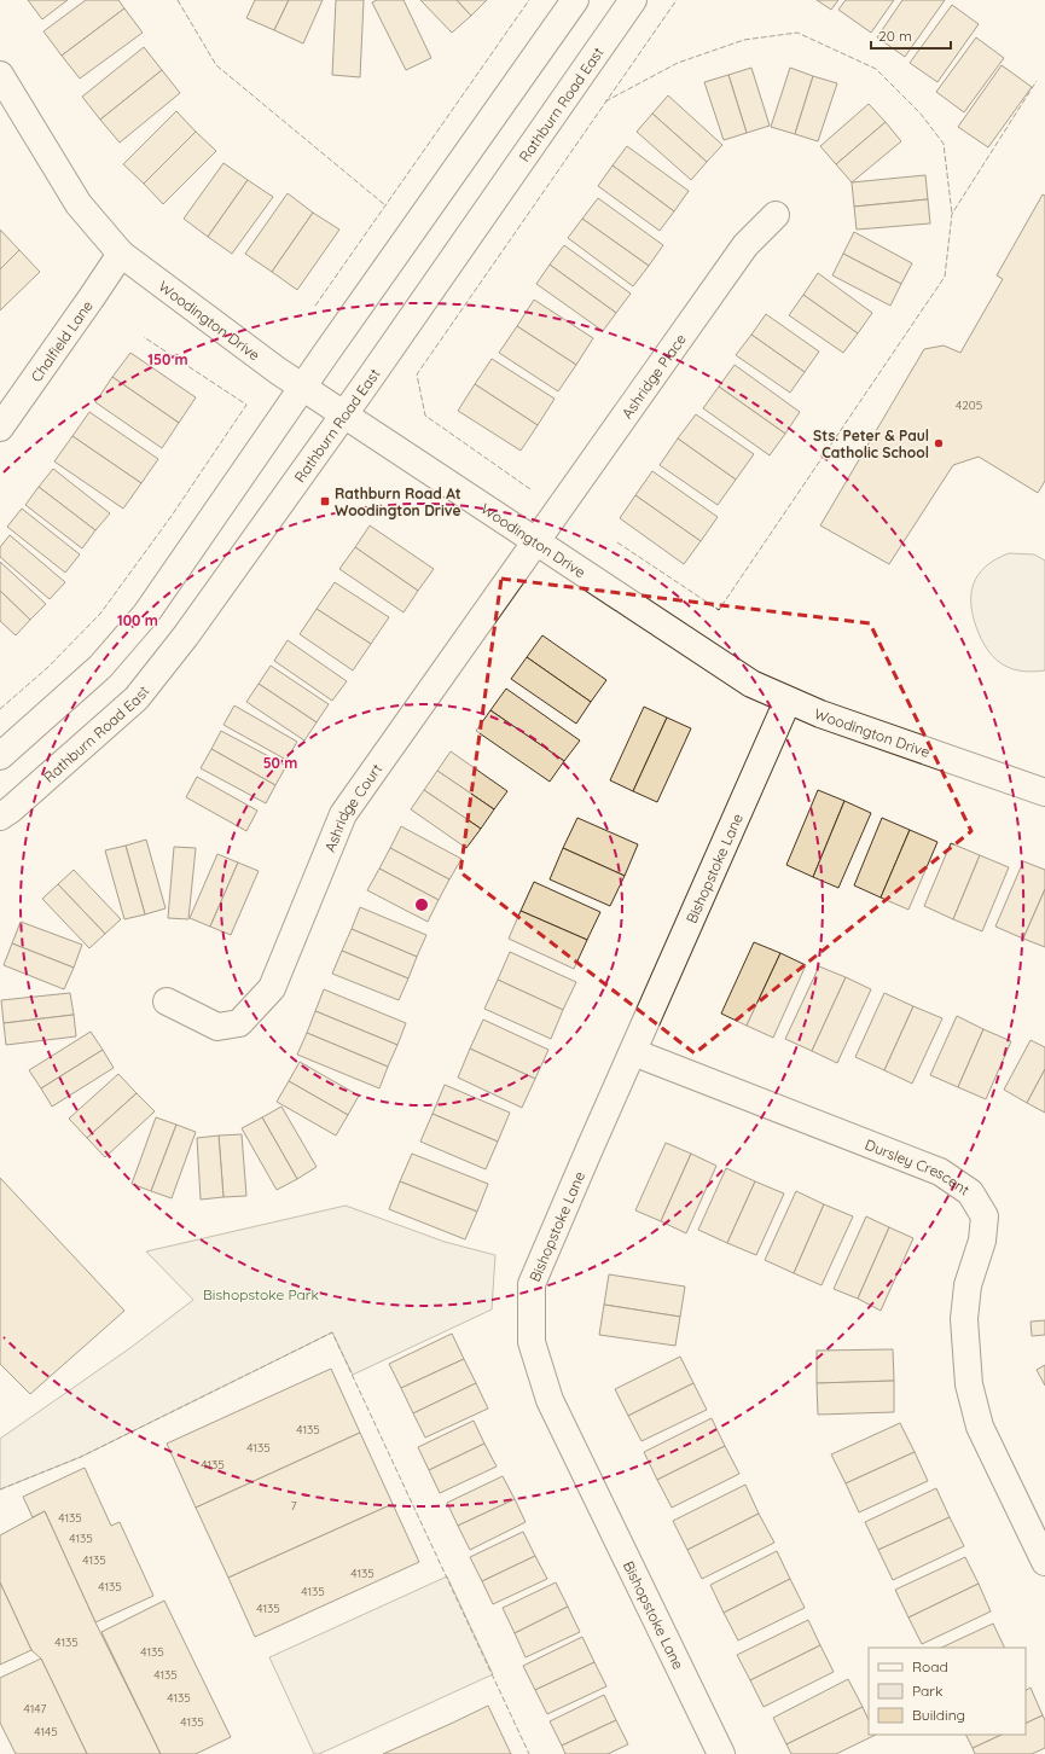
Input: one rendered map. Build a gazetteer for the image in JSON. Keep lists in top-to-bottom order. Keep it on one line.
{"streets":{"street":["Rathburn Road East","Woodington Drive","Chalfield Lane","Ashridge Place","Ashridge Court","Bishopstoke Lane","Dursley Crescent"]},"crossings":[["Rathburn Road East","Woodington Drive"],["Woodington Drive","Chalfield Lane"],["Woodington Drive","Ashridge Place"],["Woodington Drive","Ashridge Court"],["Woodington Drive","Bishopstoke Lane"],["Ashridge Place","Ashridge Court"],["Bishopstoke Lane","Dursley Crescent"]],"parks":["Bishopstoke Park"],"places":{"other":["Sts. Peter & Paul Catholic School"],"transit":["Rathburn Road At Woodington Drive"]},"house_numbers":["4205","4135","4135","4135","7","4135","4135","4135","4135","4135","4135","4135","4135","4135","4135","4135","4147","4135","4145"],"legend":["Road","Park","Building"],"scale_bar":"20 m","rings":["150 m","100 m","50 m"]}
